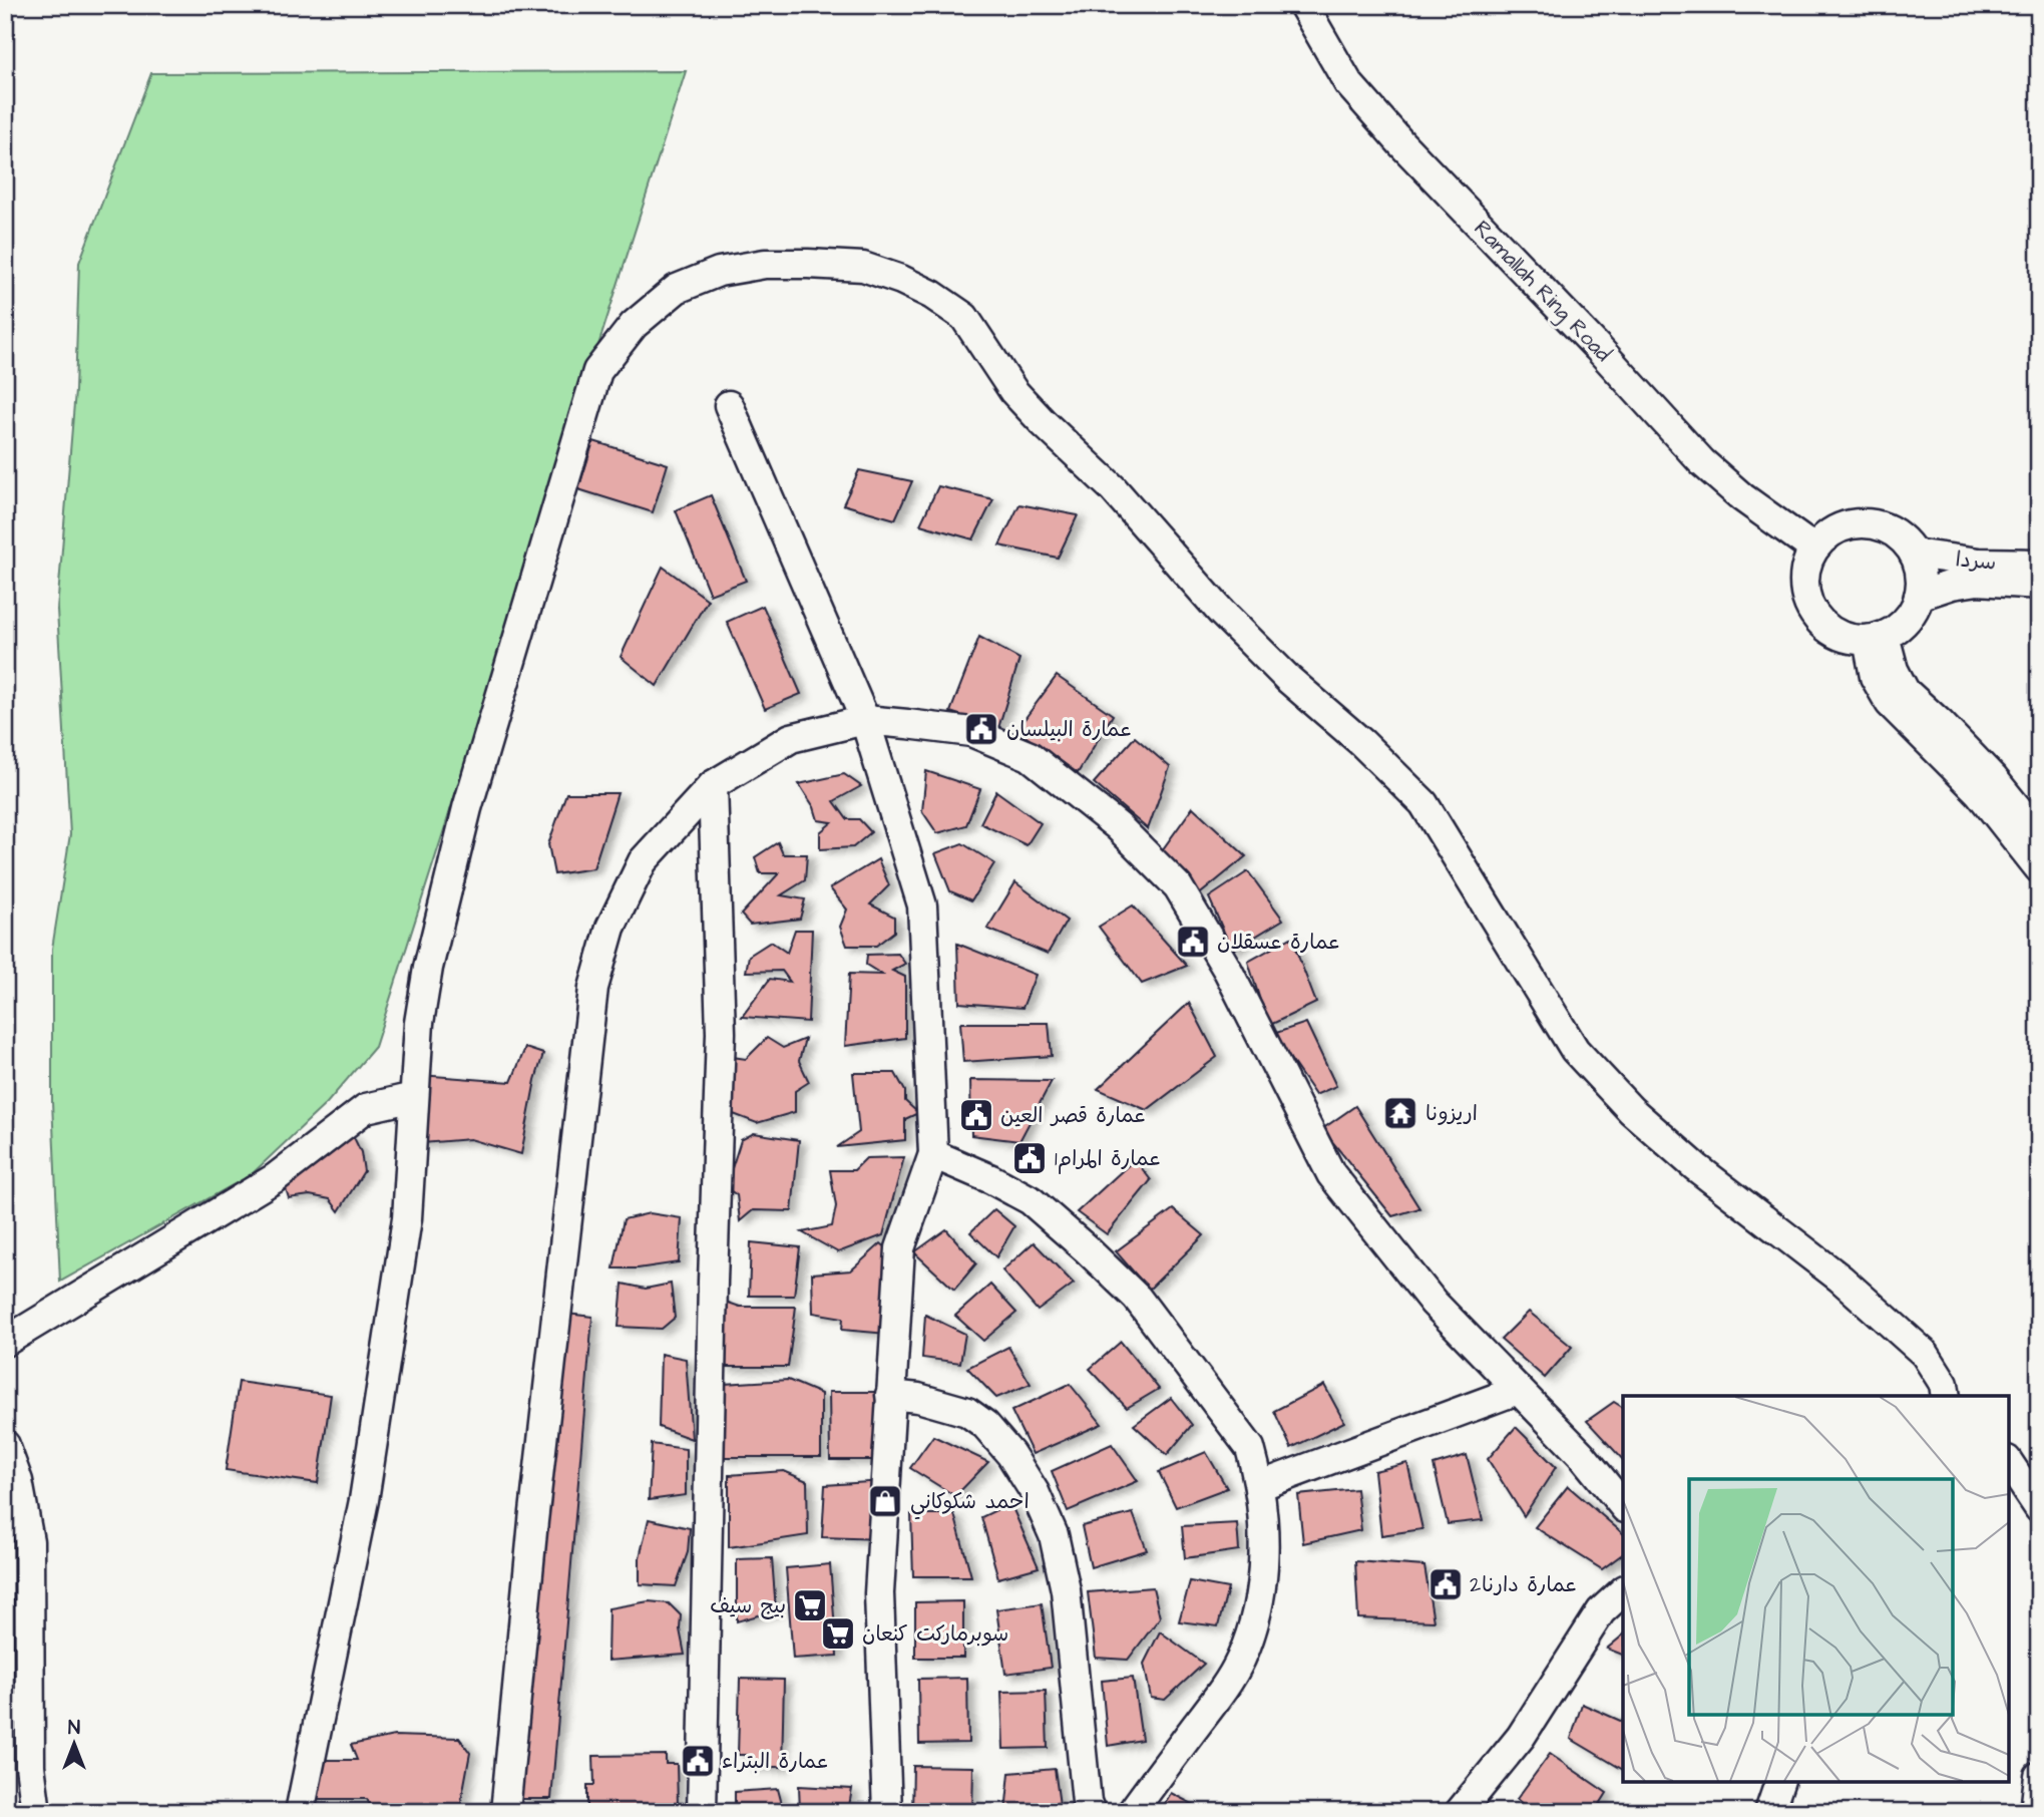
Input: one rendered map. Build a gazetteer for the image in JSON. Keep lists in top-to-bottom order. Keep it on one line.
{"streets":{"street":["Ramallah Ring Road","سردا"]},"crossings":[["Ramallah Ring Road","سردا"]],"places":{"public building":["عمارة البيلسان","عمارة عسقلان","عمارة قصر العين","عمارة المرام1","عمارة دارنا2","عمارة البتراء"],"temple":["اريزونا"],"shop":["احمد شكوكاني"],"supermarket":["بيج سيف","سوبرماركت كنعان"]},"north":"top"}
